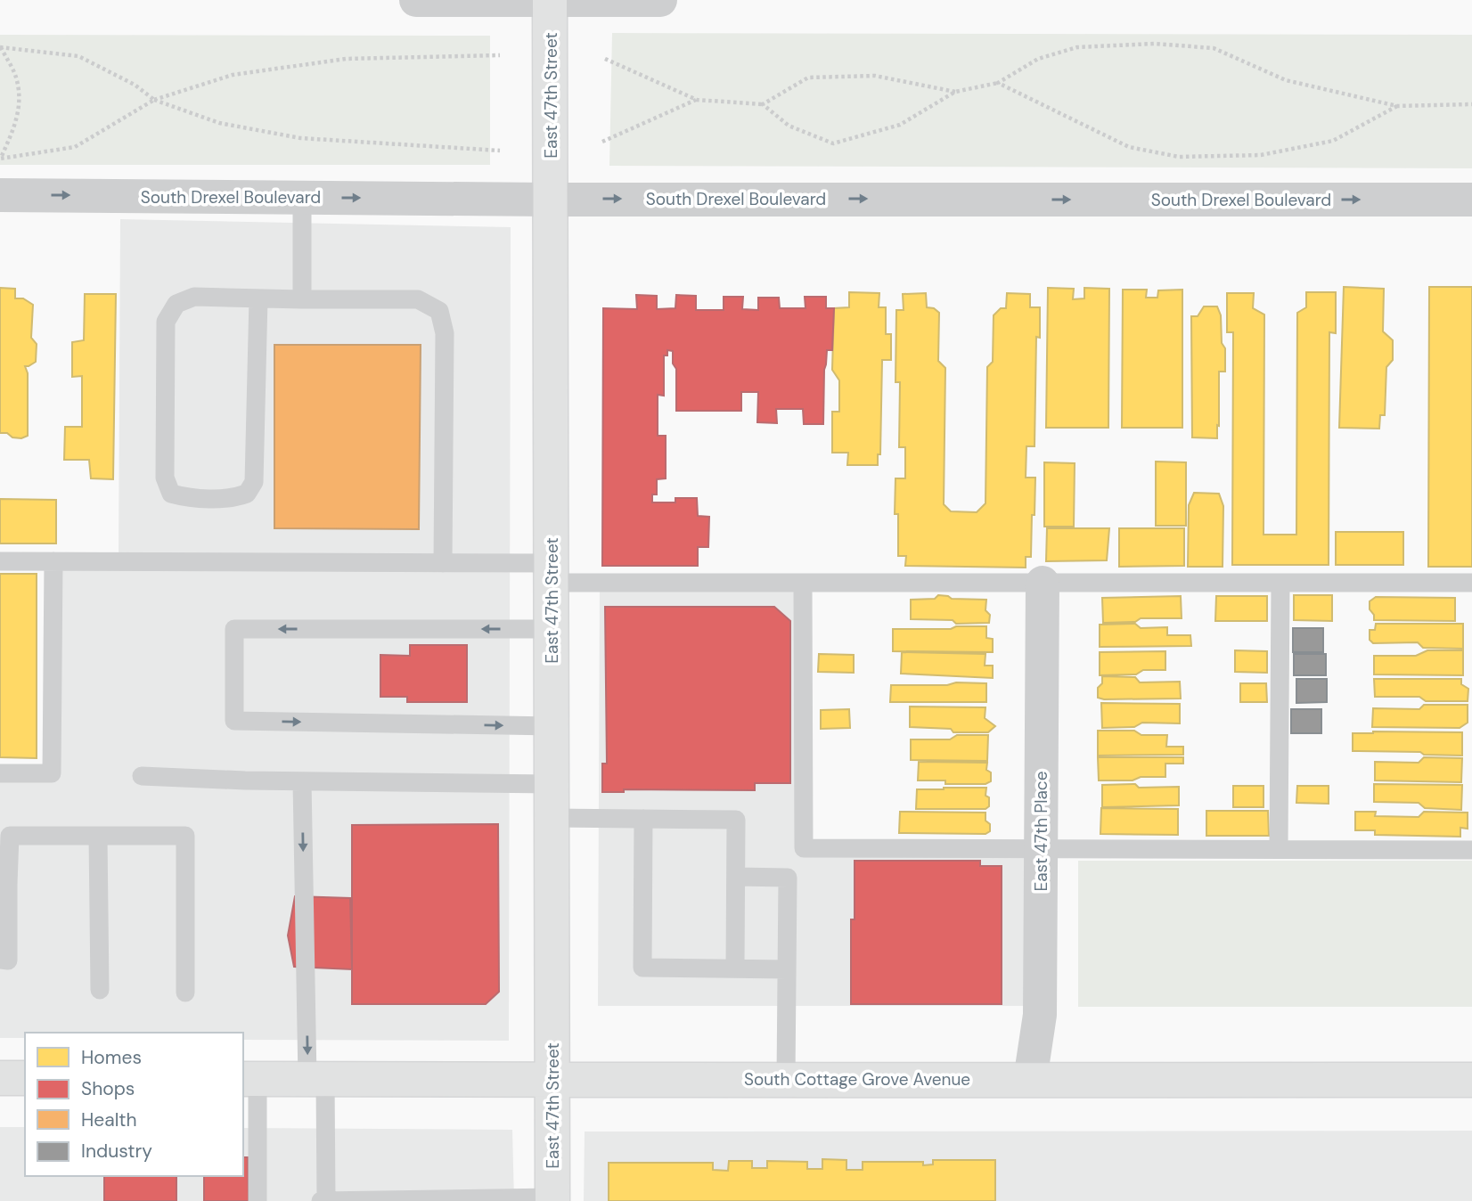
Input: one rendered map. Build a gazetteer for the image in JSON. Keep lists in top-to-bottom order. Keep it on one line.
{"streets":{"main road":["East 47th Street","South Cottage Grove Avenue"],"street":["South Drexel Boulevard","East 47th Place"]},"crossings":[["East 47th Street","South Drexel Boulevard"],["East 47th Street","South Cottage Grove Avenue"],["East 47th Place","South Cottage Grove Avenue"]],"one_way":["South Drexel Boulevard"],"legend":["Homes","Shops","Health","Industry"]}
